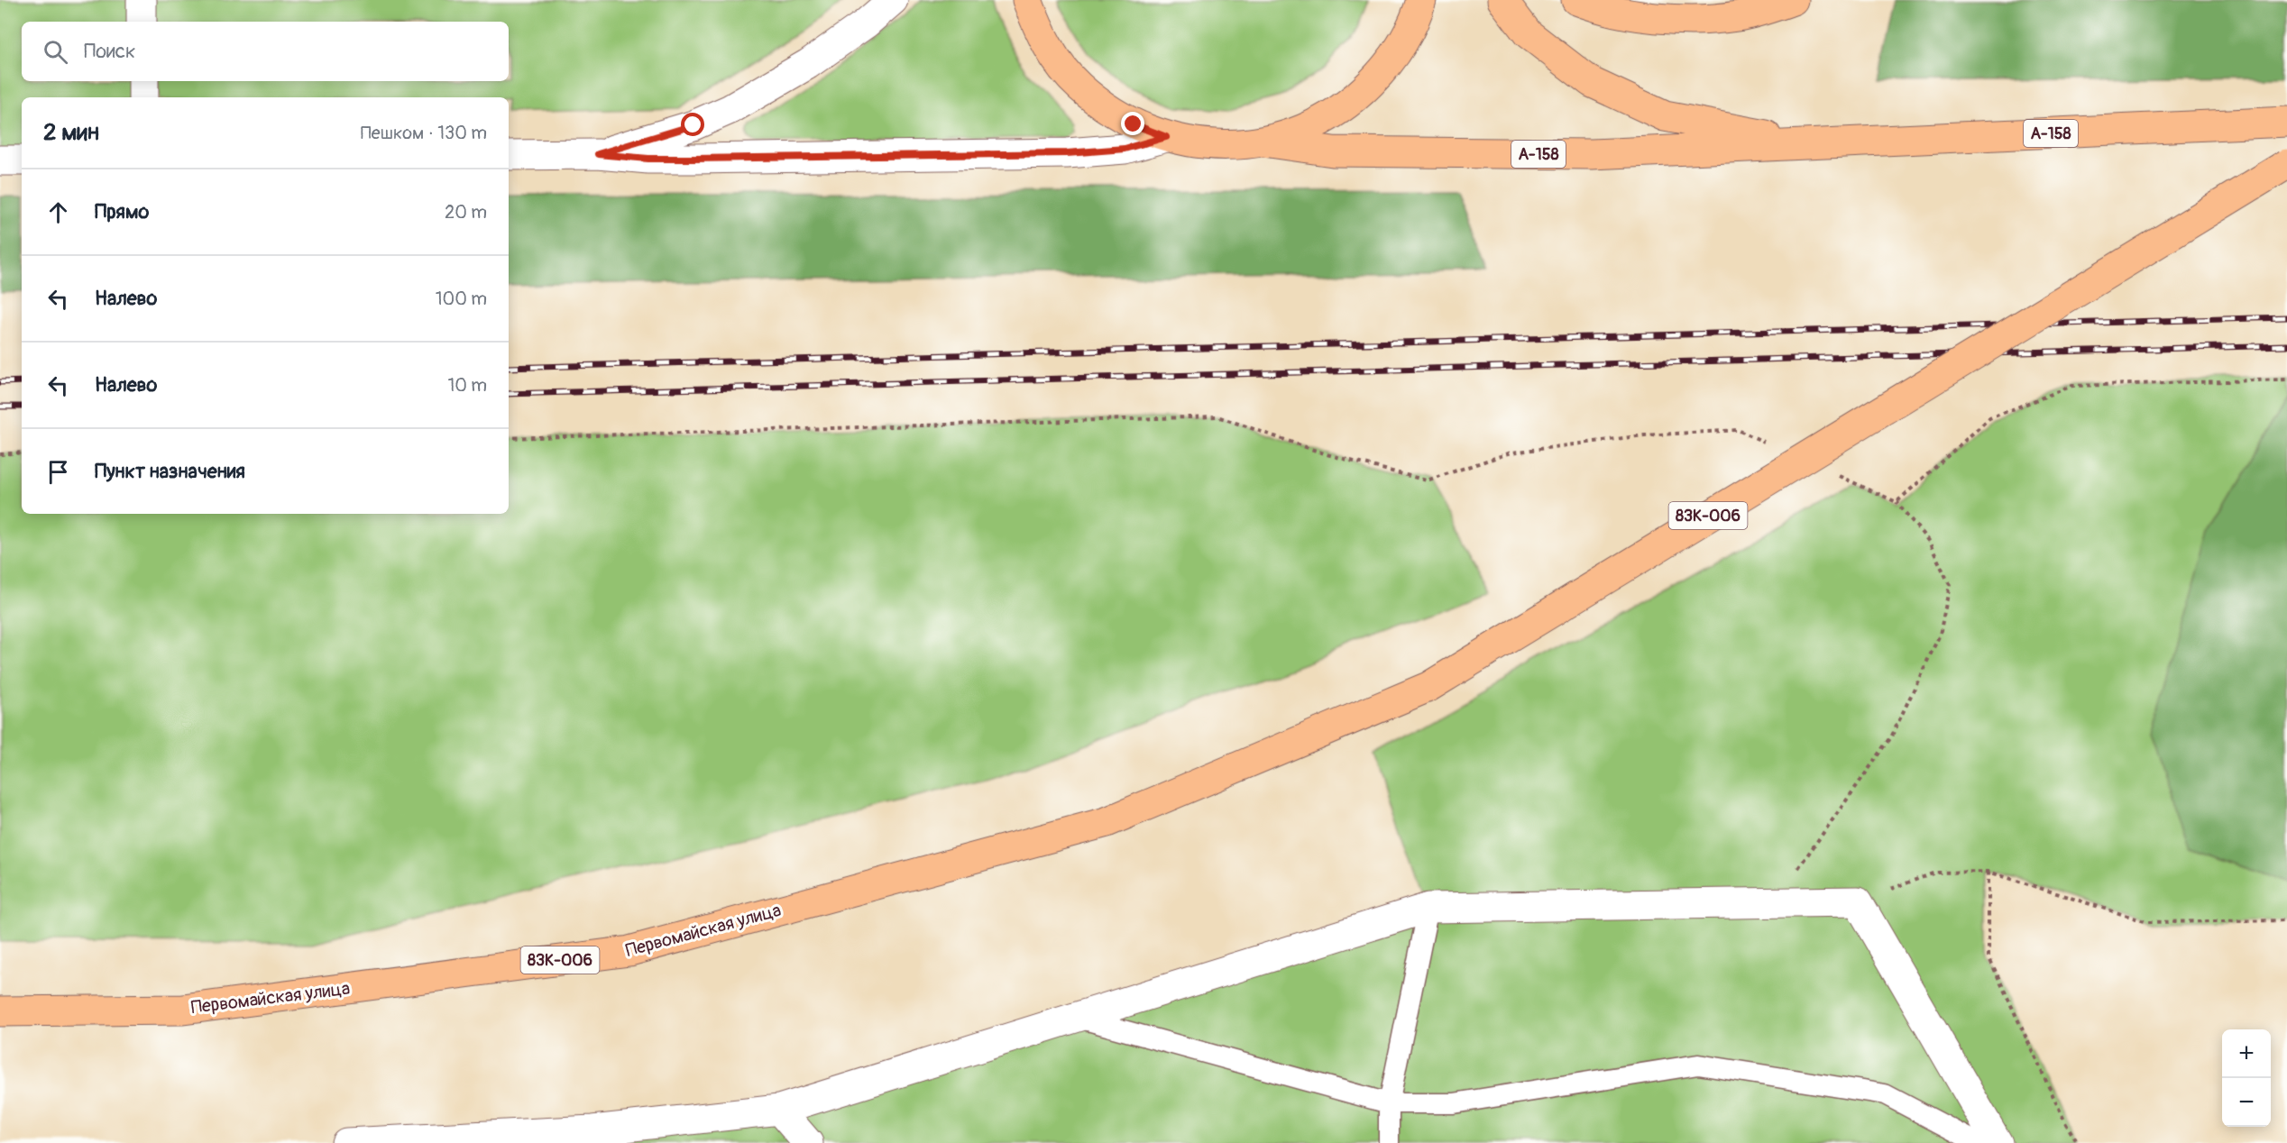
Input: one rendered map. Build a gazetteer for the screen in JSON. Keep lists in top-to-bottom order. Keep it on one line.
{"streets":{"main road":["А-158","83К-006","Первомайская улица"]},"page":{"search":"Поиск","heading":["2 мин","Пешком · 130 m"],"list":[["Прямо","20 m"],["Налево","100 m"],["Налево","10 m"],"Пункт назначения"],"map_buttons":["+","−"]}}
